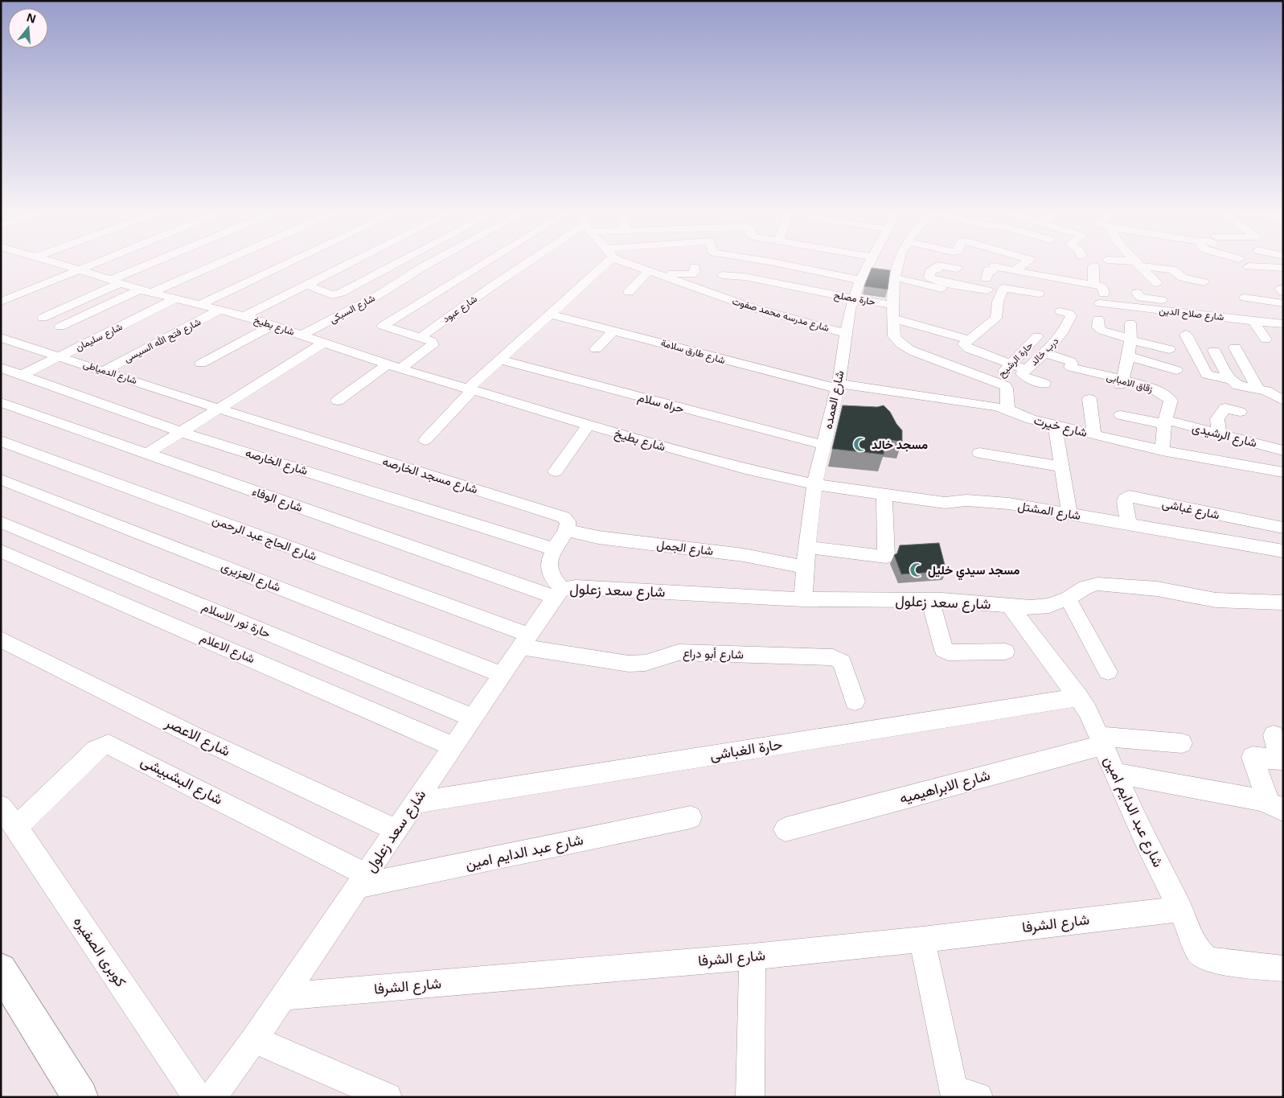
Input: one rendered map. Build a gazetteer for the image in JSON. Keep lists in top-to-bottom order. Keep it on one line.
{"streets":{"street":["حارة مصلح","شارع السبكى","شارع عبود","شارع صلاح الدين","شارع مدرسه محمد صفوت","شارع بطيخ","شارع سليمان","شارع فتح الله السيسى","شارع طارق سلامة","درب خالد","حارة الرشيح","شارع الدمياطى","زقاق الامبابى","شارع العمده","حراه سلام","شارع خيرت","شارع الرشيدى","شارع الخارصه","شارع مسجد الخارصه","شارع الوفاء","شارع غباشى","شارع المشتل","شارع الحاج عبد الرحمن","شارع الجمل","شارع العزيرى","شارع سعد زعلول","حارة نور الاسلام","شارع الاعلام","شارع أبو دراع","شارع الاعصر","حارة الغباشى","شارع البشبيشى","شارع الابراهيميه","شارع عبد الدايم امين","شارع الشرفا","كوبرى الصفيره"]},"crossings":[["حارة مصلح","شارع العمده"],["شارع السبكى","شارع بطيخ"],["شارع مدرسه محمد صفوت","شارع العمده"],["شارع بطيخ","شارع سليمان"],["شارع بطيخ","شارع فتح الله السيسى"],["شارع بطيخ","شارع العمده"],["شارع بطيخ","شارع المشتل"],["شارع سليمان","شارع الدمياطى"],["شارع سليمان","شارع الخارصه"],["شارع فتح الله السيسى","شارع الدمياطى"],["شارع طارق سلامة","شارع العمده"],["شارع طارق سلامة","شارع خيرت"],["درب خالد","زقاق الامبابى"],["حارة الرشيح","شارع العمده"],["شارع الدمياطى","شارع مسجد الخارصه"],["زقاق الامبابى","شارع خيرت"],["زقاق الامبابى","شارع الرشيدى"],["شارع العمده","حراه سلام"],["شارع العمده","شارع خيرت"],["شارع العمده","شارع المشتل"],["شارع العمده","شارع الجمل"],["شارع العمده","شارع سعد زعلول"],["شارع مسجد الخارصه","شارع الجمل"],["شارع الوفاء","شارع سعد زعلول"],["شارع غباشى","شارع المشتل"],["شارع الحاج عبد الرحمن","شارع سعد زعلول"],["شارع الحاج عبد الرحمن","شارع أبو دراع"],["شارع العزيرى","شارع سعد زعلول"],["شارع سعد زعلول","حارة نور الاسلام"],["شارع سعد زعلول","شارع الاعلام"],["شارع سعد زعلول","شارع أبو دراع"],["شارع سعد زعلول","شارع الاعصر"],["شارع سعد زعلول","حارة الغباشى"],["شارع سعد زعلول","شارع البشبيشى"],["شارع سعد زعلول","شارع عبد الدايم امين"],["شارع سعد زعلول","شارع الشرفا"],["حارة الغباشى","شارع عبد الدايم امين"],["شارع البشبيشى","شارع عبد الدايم امين"],["شارع البشبيشى","كوبرى الصفيره"],["شارع الابراهيميه","شارع عبد الدايم امين"],["شارع عبد الدايم امين","شارع الشرفا"]],"places":{"mosque":["مسجد خالد","مسجد سيدي خليل"]},"north":"top"}
